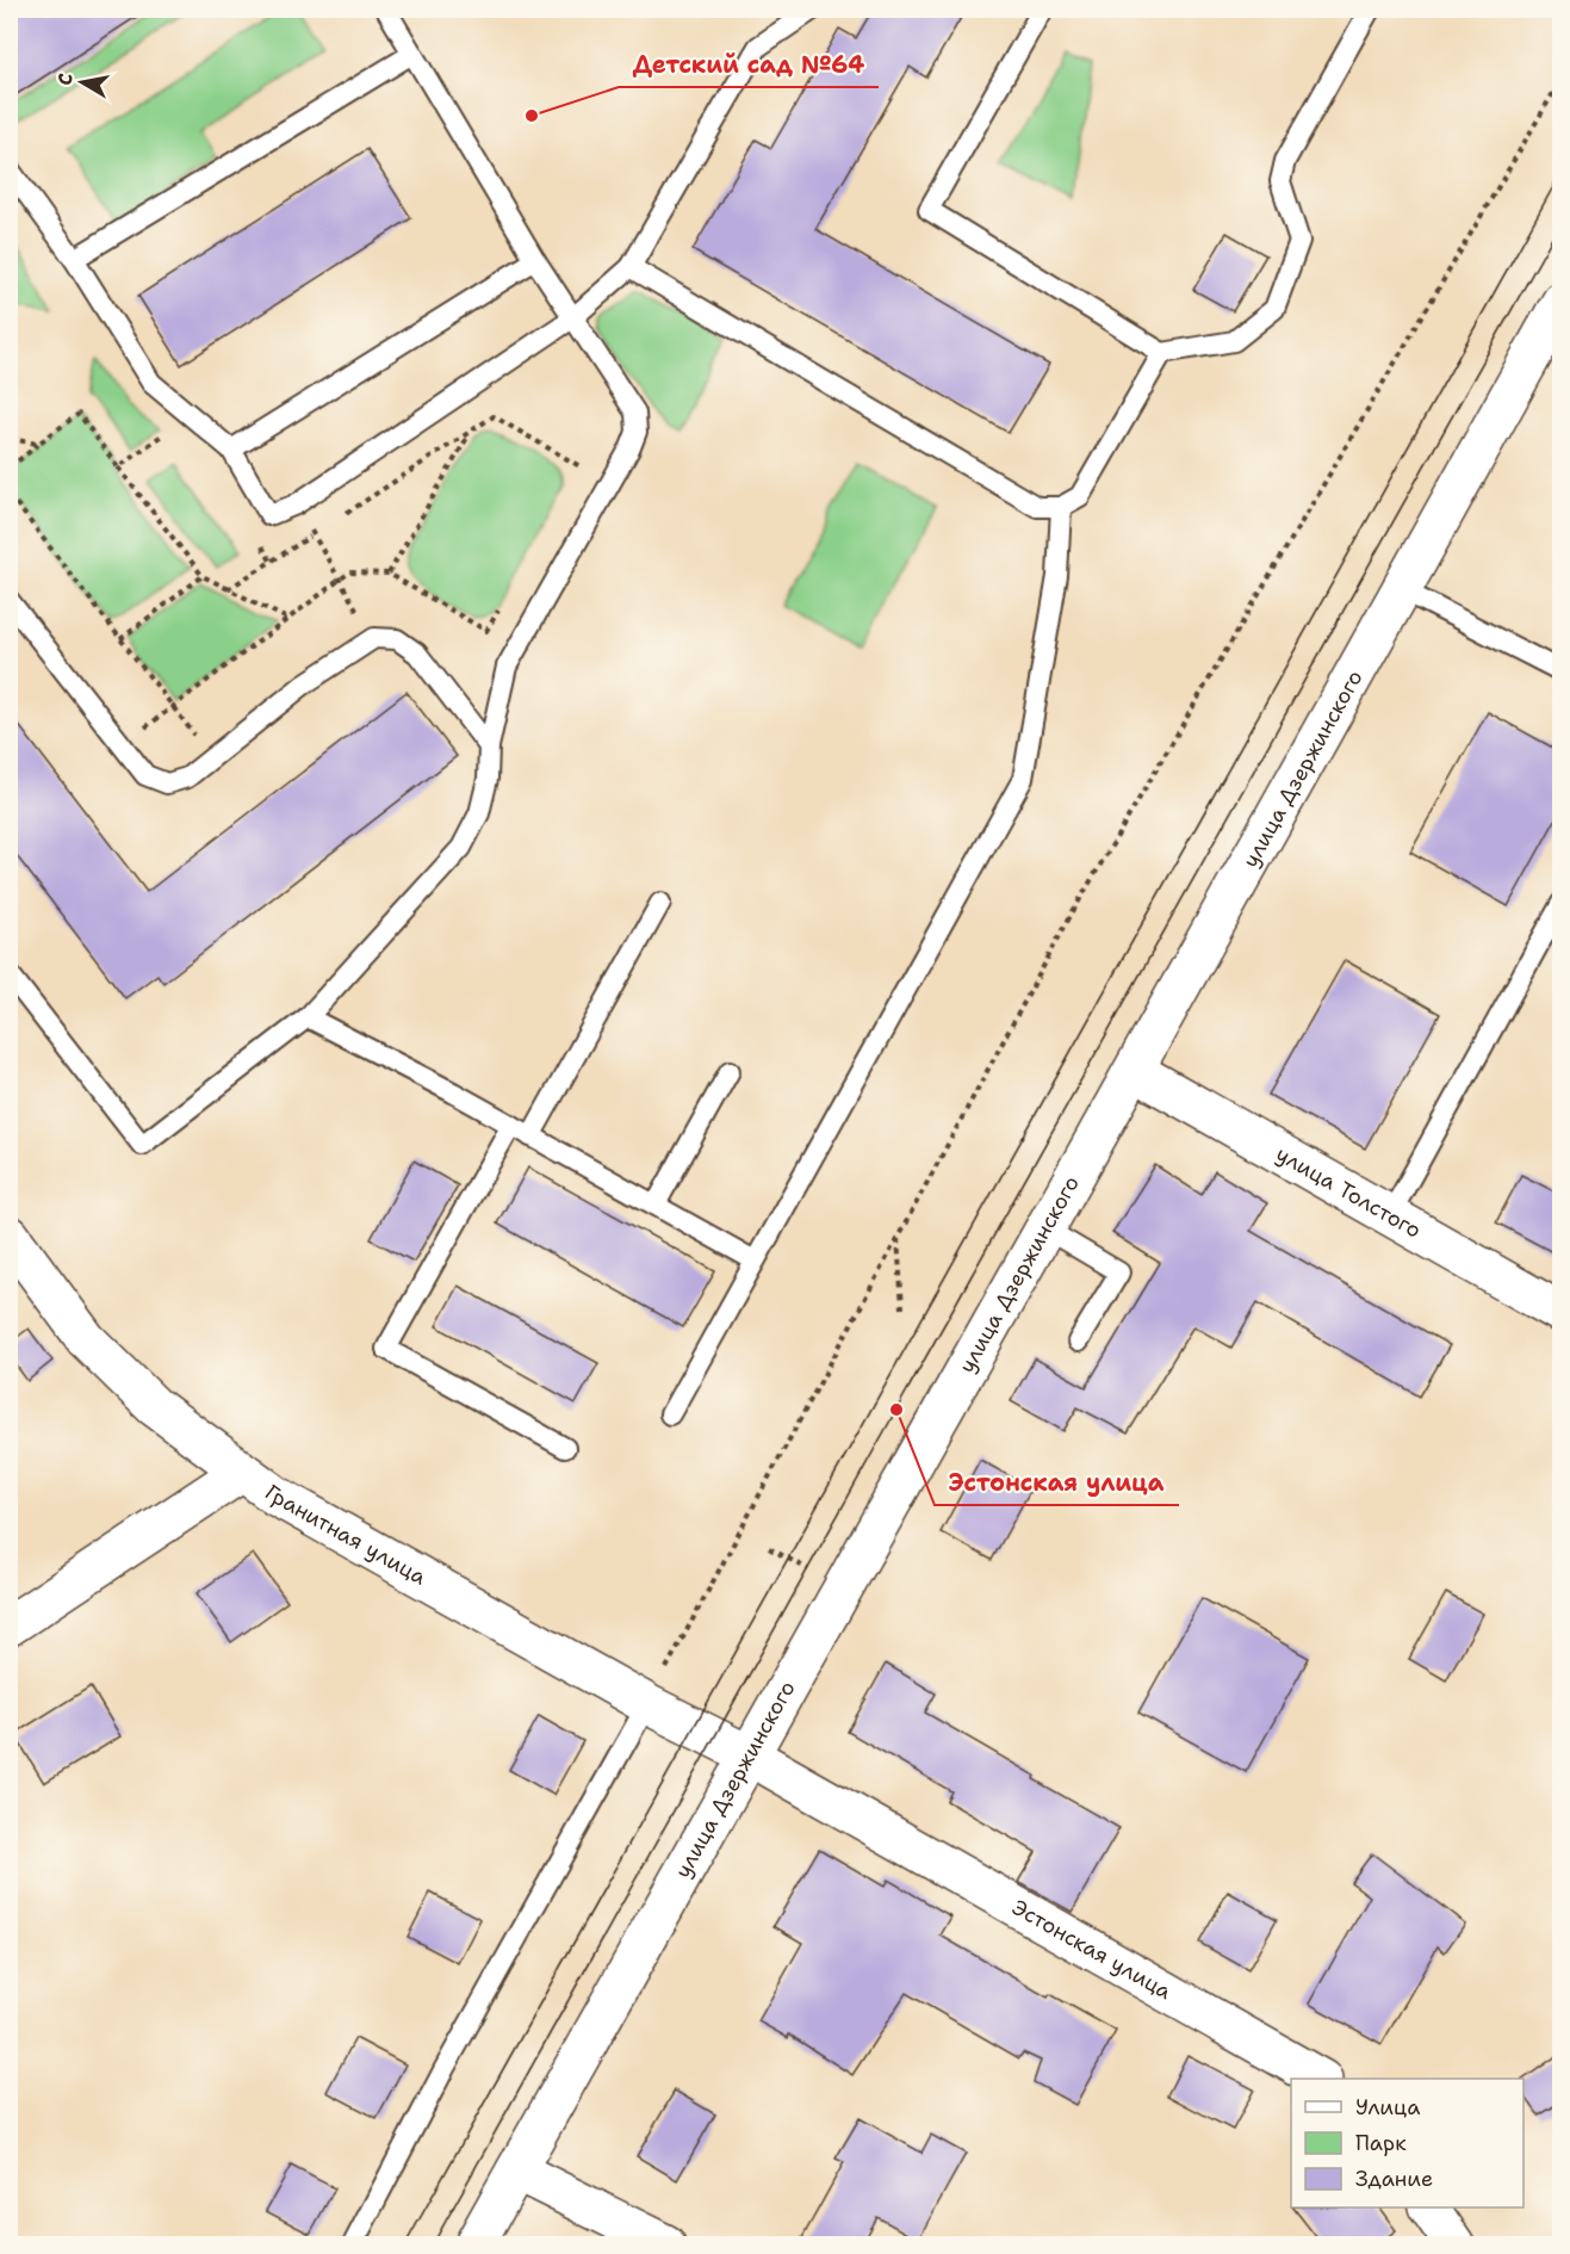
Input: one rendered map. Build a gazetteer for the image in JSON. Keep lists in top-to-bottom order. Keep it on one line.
{"streets":{"street":["улица Дзержинского","улица Толстого","Гранитная улица","Эстонская улица"]},"crossings":[["улица Дзержинского","улица Толстого"],["улица Дзержинского","Гранитная улица"],["улица Дзержинского","Эстонская улица"],["Гранитная улица","Эстонская улица"]],"places":["Детский сад №64","Эстонская улица"],"legend":["Улица","Парк","Здание"],"north":"left"}
